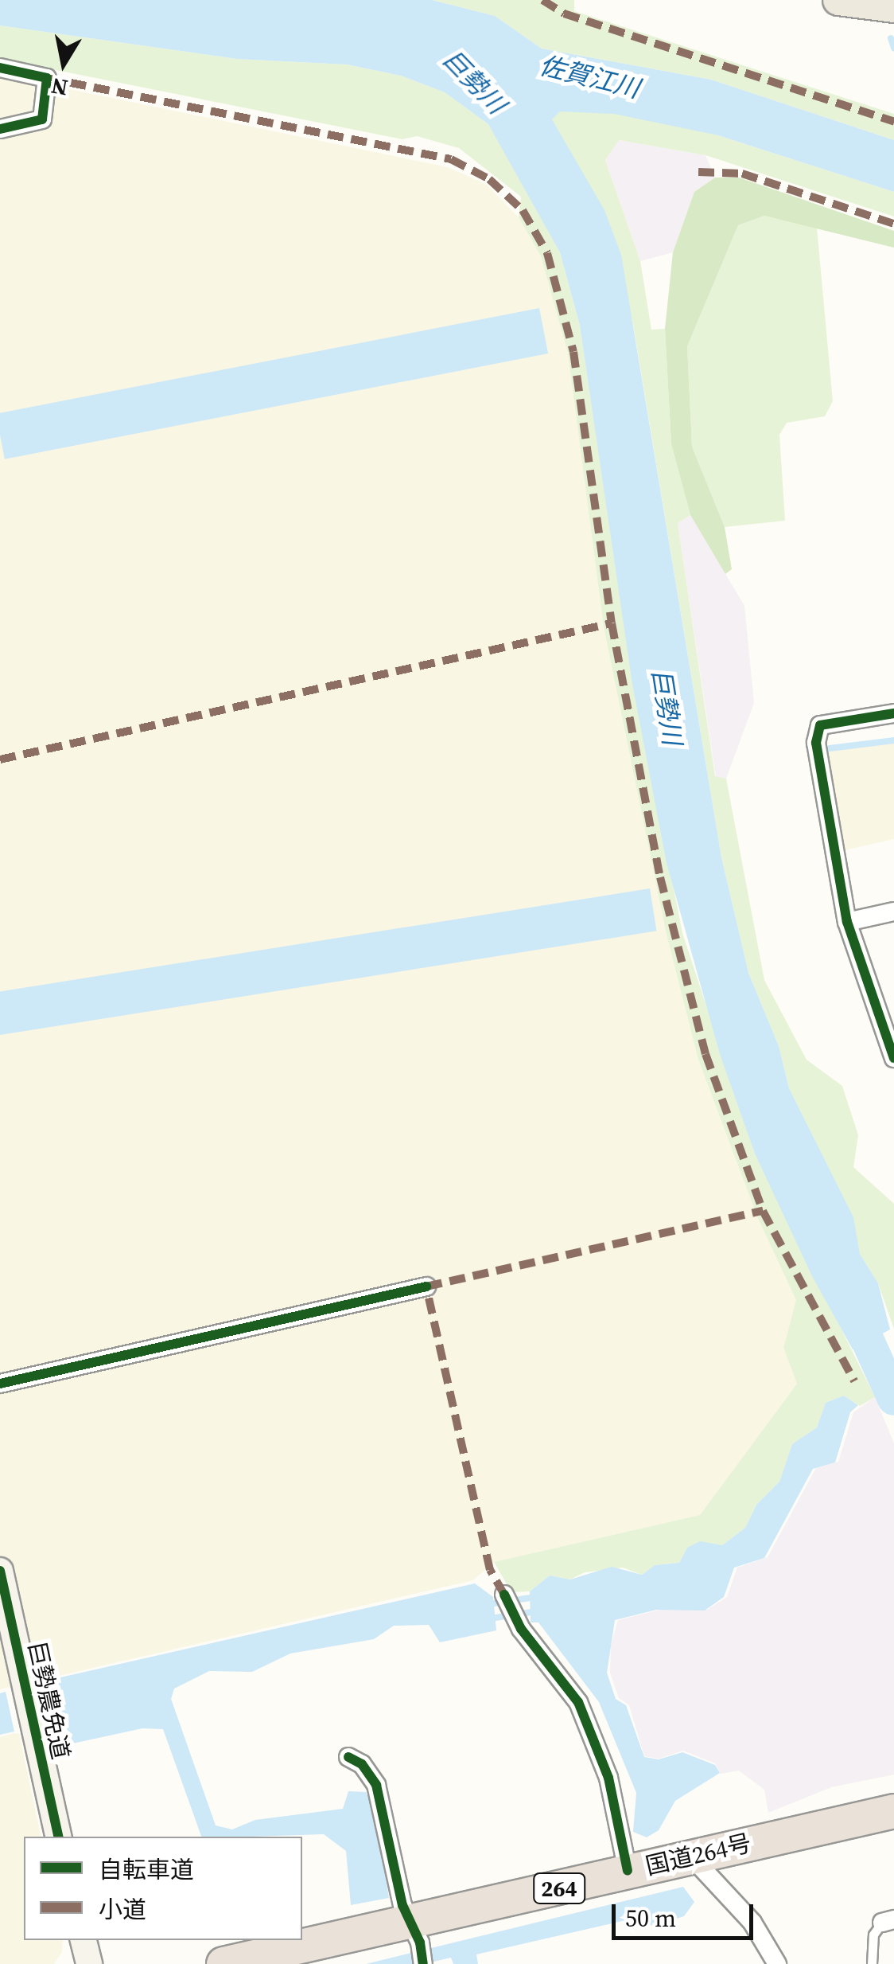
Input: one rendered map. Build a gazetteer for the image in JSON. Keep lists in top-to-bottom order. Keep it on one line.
{"streets":{"highway":["国道264号","264"],"street":["巨勢農免道"]},"water":["佐賀江川","巨勢川"],"legend":["自転車道","小道"],"scale_bar":"50 m","north":"bottom"}
